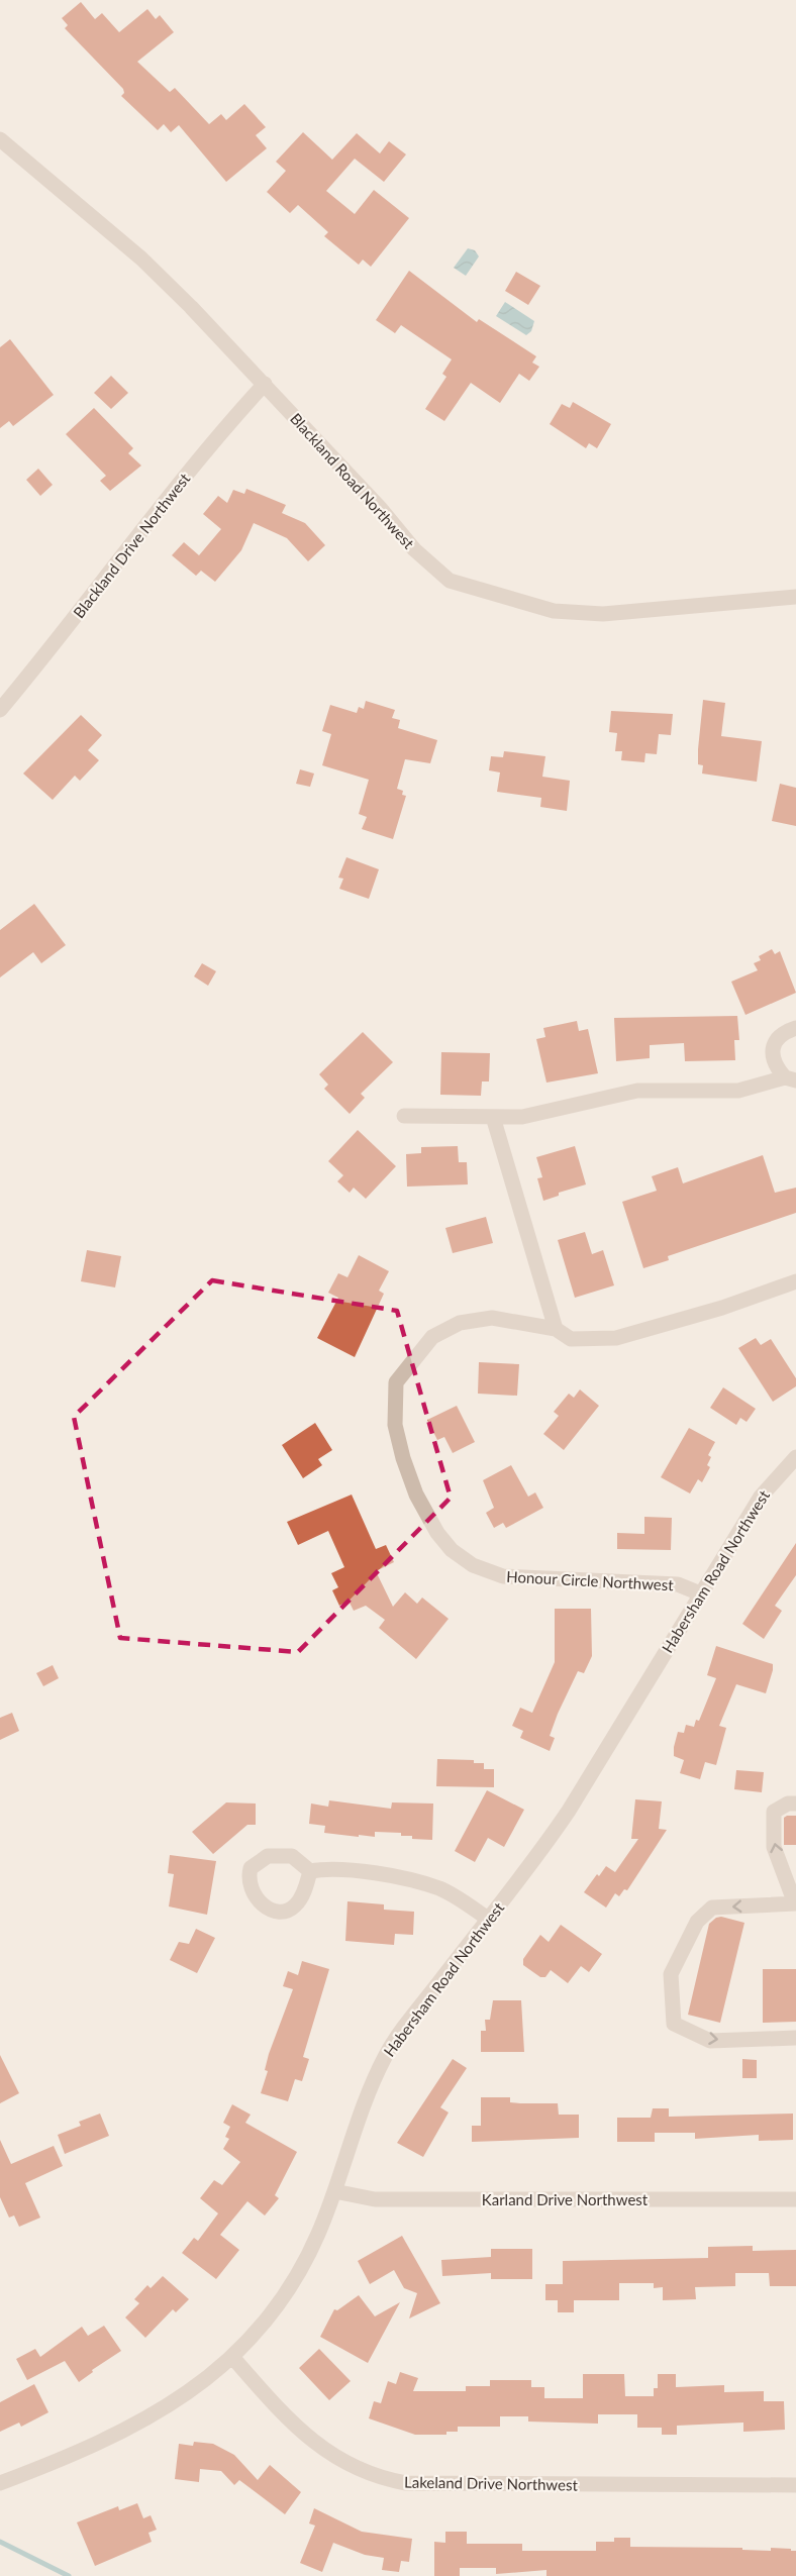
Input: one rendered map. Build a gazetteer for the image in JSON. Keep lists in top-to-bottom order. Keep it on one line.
{"streets":{"street":["Blackland Road Northwest","Blackland Drive Northwest","Habersham Road Northwest","Honour Circle Northwest","Karland Drive Northwest","Lakeland Drive Northwest"]},"crossings":[["Blackland Road Northwest","Blackland Drive Northwest"],["Habersham Road Northwest","Honour Circle Northwest"],["Habersham Road Northwest","Karland Drive Northwest"],["Habersham Road Northwest","Lakeland Drive Northwest"]]}
